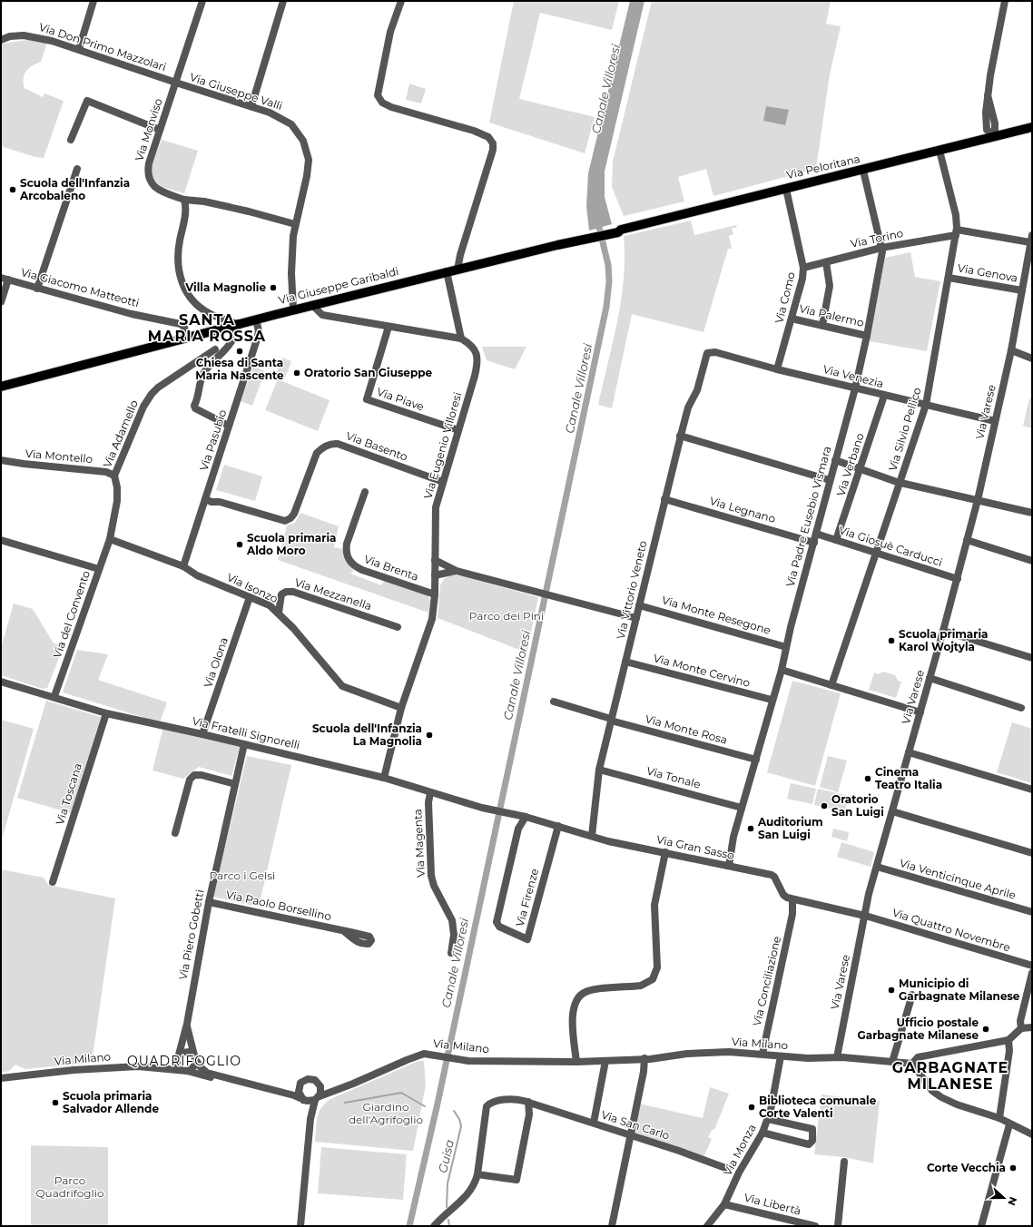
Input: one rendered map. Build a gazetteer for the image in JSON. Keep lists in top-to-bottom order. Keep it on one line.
{"streets":{"main road":["Via Peloritana","Via Giuseppe Garibaldi"],"street":["Via Don Primo Mazzolari","Via Giuseppe Valli","Via Monviso","Via Torino","Via Genova","Via Giacomo Matteotti","Via Como","Via Palermo","Via Venezia","Via Piave","Via Varese","Via Silvio Pellico","Via Adamello","Via Pasubio","Via Eugenio Villoresi","Via Basento","Via Montello","Via Verbano","Via Legnano","Via Padre Eusebio Vismara","Via Giosuè Carducci","Via Brenta","Via Isonzo","Via Vittorio Veneto","Via Mezzanella","Via del Convento","Via Monte Resegone","Via Olona","Via Monte Cervino","Via Monte Rosa","Via Fratelli Signorelli","Via Tonale","Via Toscana","Via Magenta","Via Gran Sasso","Via Venticinque Aprile","Via Firenze","Via Paolo Borsellino","Via Quattro Novembre","Via Piero Gobetti","Via Conciliazione","Via Milano","Via San Carlo","Via Monza","Via Libertà"]},"crossings":[["Via Don Primo Mazzolari","Via Giuseppe Valli"],["Via Don Primo Mazzolari","Via Monviso"],["Via Giuseppe Valli","Via Monviso"],["Via Giuseppe Valli","Via Giuseppe Garibaldi"],["Via Peloritana","Via Giuseppe Garibaldi"],["Via Peloritana","Via Como"],["Via Peloritana","Via Silvio Pellico"],["Via Peloritana","Via Padre Eusebio Vismara"],["Via Torino","Via Como"],["Via Torino","Via Varese"],["Via Torino","Via Silvio Pellico"],["Via Torino","Via Padre Eusebio Vismara"],["Via Genova","Via Varese"],["Via Genova","Via Silvio Pellico"],["Via Giuseppe Garibaldi","Via Giacomo Matteotti"],["Via Giuseppe Garibaldi","Via Pasubio"],["Via Como","Via Palermo"],["Via Como","Via Venezia"],["Via Palermo","Via Padre Eusebio Vismara"],["Via Venezia","Via Varese"],["Via Venezia","Via Silvio Pellico"],["Via Venezia","Via Verbano"],["Via Venezia","Via Padre Eusebio Vismara"],["Via Venezia","Via Vittorio Veneto"],["Via Piave","Via Eugenio Villoresi"],["Via Varese","Via Giosuè Carducci"],["Via Varese","Via Gran Sasso"],["Via Varese","Via Venticinque Aprile"],["Via Varese","Via Quattro Novembre"],["Via Varese","Via Milano"],["Via Silvio Pellico","Via Giosuè Carducci"],["Via Adamello","Via Montello"],["Via Adamello","Via Isonzo"],["Via Adamello","Via del Convento"],["Via Pasubio","Via Basento"],["Via Pasubio","Via Isonzo"],["Via Eugenio Villoresi","Via Basento"],["Via Eugenio Villoresi","Via Brenta"],["Via Eugenio Villoresi","Via Isonzo"],["Via Eugenio Villoresi","Via Fratelli Signorelli"],["Via Verbano","Via Giosuè Carducci"],["Via Legnano","Via Padre Eusebio Vismara"],["Via Legnano","Via Vittorio Veneto"],["Via Padre Eusebio Vismara","Via Giosuè Carducci"],["Via Padre Eusebio Vismara","Via Monte Resegone"],["Via Padre Eusebio Vismara","Via Monte Cervino"],["Via Padre Eusebio Vismara","Via Monte Rosa"],["Via Padre Eusebio Vismara","Via Tonale"],["Via Padre Eusebio Vismara","Via Gran Sasso"],["Via Isonzo","Via Mezzanella"],["Via Isonzo","Via del Convento"],["Via Isonzo","Via Olona"],["Via Vittorio Veneto","Via Monte Resegone"],["Via Vittorio Veneto","Via Monte Cervino"],["Via Vittorio Veneto","Via Monte Rosa"],["Via Vittorio Veneto","Via Tonale"],["Via Vittorio Veneto","Via Gran Sasso"],["Via del Convento","Via Fratelli Signorelli"],["Via Olona","Via Fratelli Signorelli"],["Via Fratelli Signorelli","Via Toscana"],["Via Fratelli Signorelli","Via Magenta"],["Via Fratelli Signorelli","Via Gran Sasso"],["Via Fratelli Signorelli","Via Piero Gobetti"],["Via Gran Sasso","Via Firenze"],["Via Gran Sasso","Via Quattro Novembre"],["Via Gran Sasso","Via Conciliazione"],["Via Paolo Borsellino","Via Piero Gobetti"],["Via Piero Gobetti","Via Milano"],["Via Conciliazione","Via Milano"],["Via Milano","Via Monza"],["Via Monza","Via Libertà"]],"districts":["SANTA MARIA ROSSA","QUADRIFOGLIO","GARBAGNATE MILANESE"],"water":["Canale Villoresi","Guisa"],"parks":["Parco dei Pini","Parco i Gelsi","Giardino dell'Agrifoglio","Parco Quadrifoglio"],"places":["Scuola dell'Infanzia Arcobaleno","Villa Magnolie","Chiesa di Santa Maria Nascente","Oratorio San Giuseppe","Scuola primaria Aldo Moro","Scuola primaria Karol Wojtyla","Scuola dell'Infanzia La Magnolia","Cinema Teatro Italia","Oratorio San Luigi","Auditorium San Luigi","Municipio di Garbagnate Milanese","Ufficio postale Garbagnate Milanese","Scuola primaria Salvador Allende","Biblioteca comunale Corte Valenti","Corte Vecchia"],"north":"right"}
